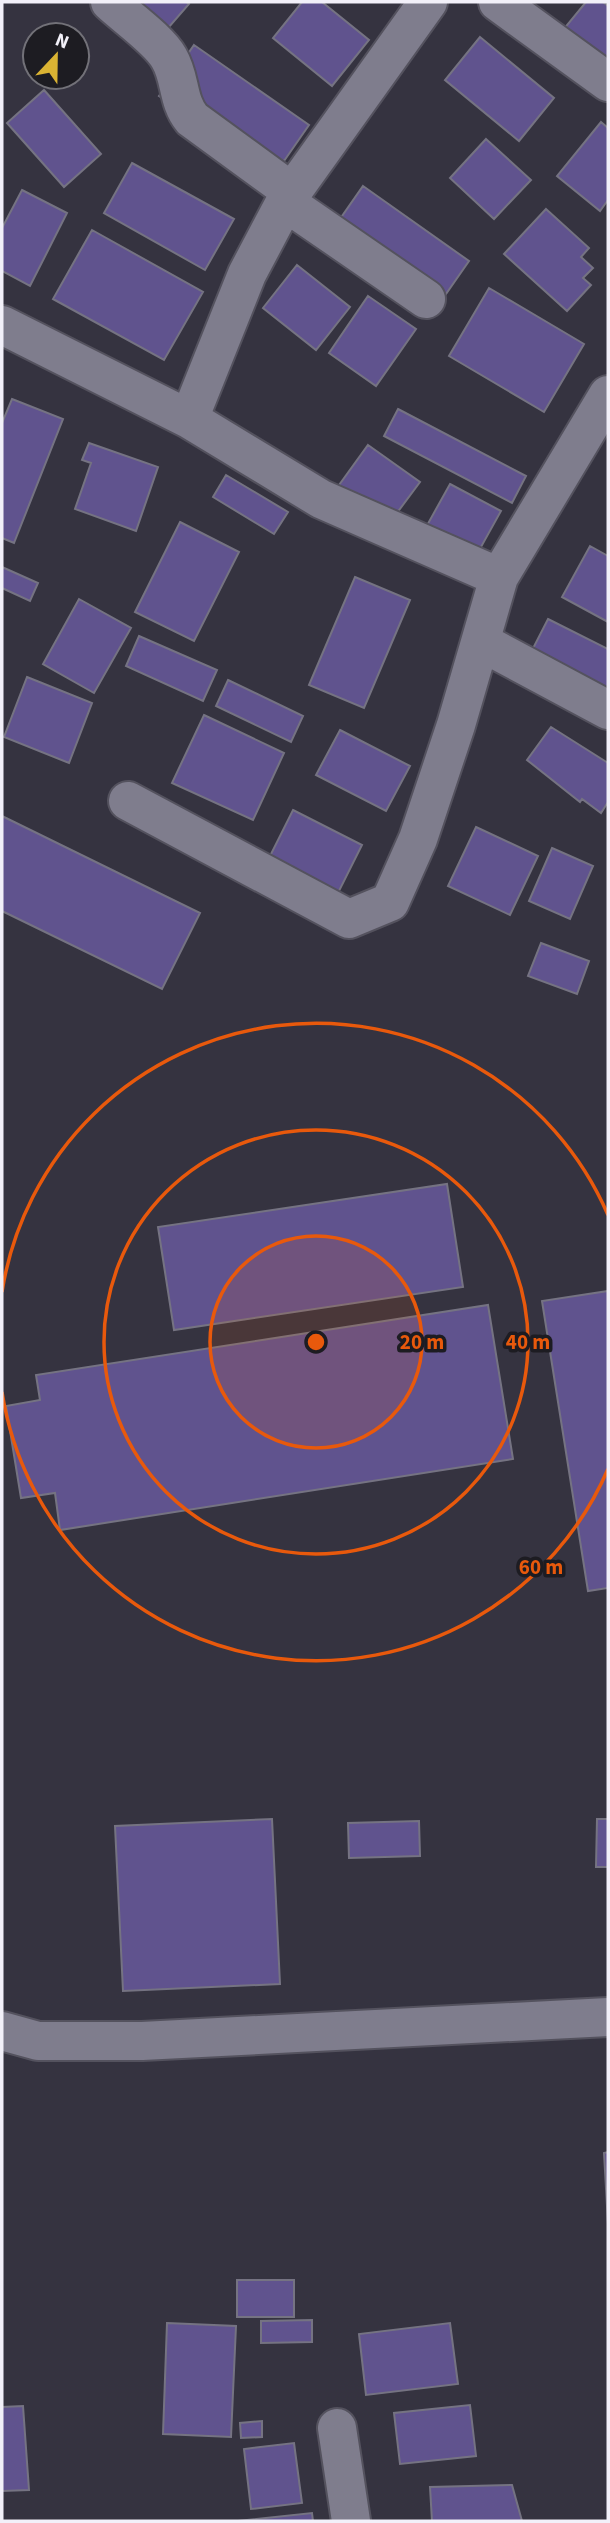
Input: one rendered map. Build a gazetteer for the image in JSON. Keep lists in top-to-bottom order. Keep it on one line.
{"north":"top","rings":["20 m","40 m","60 m"]}
